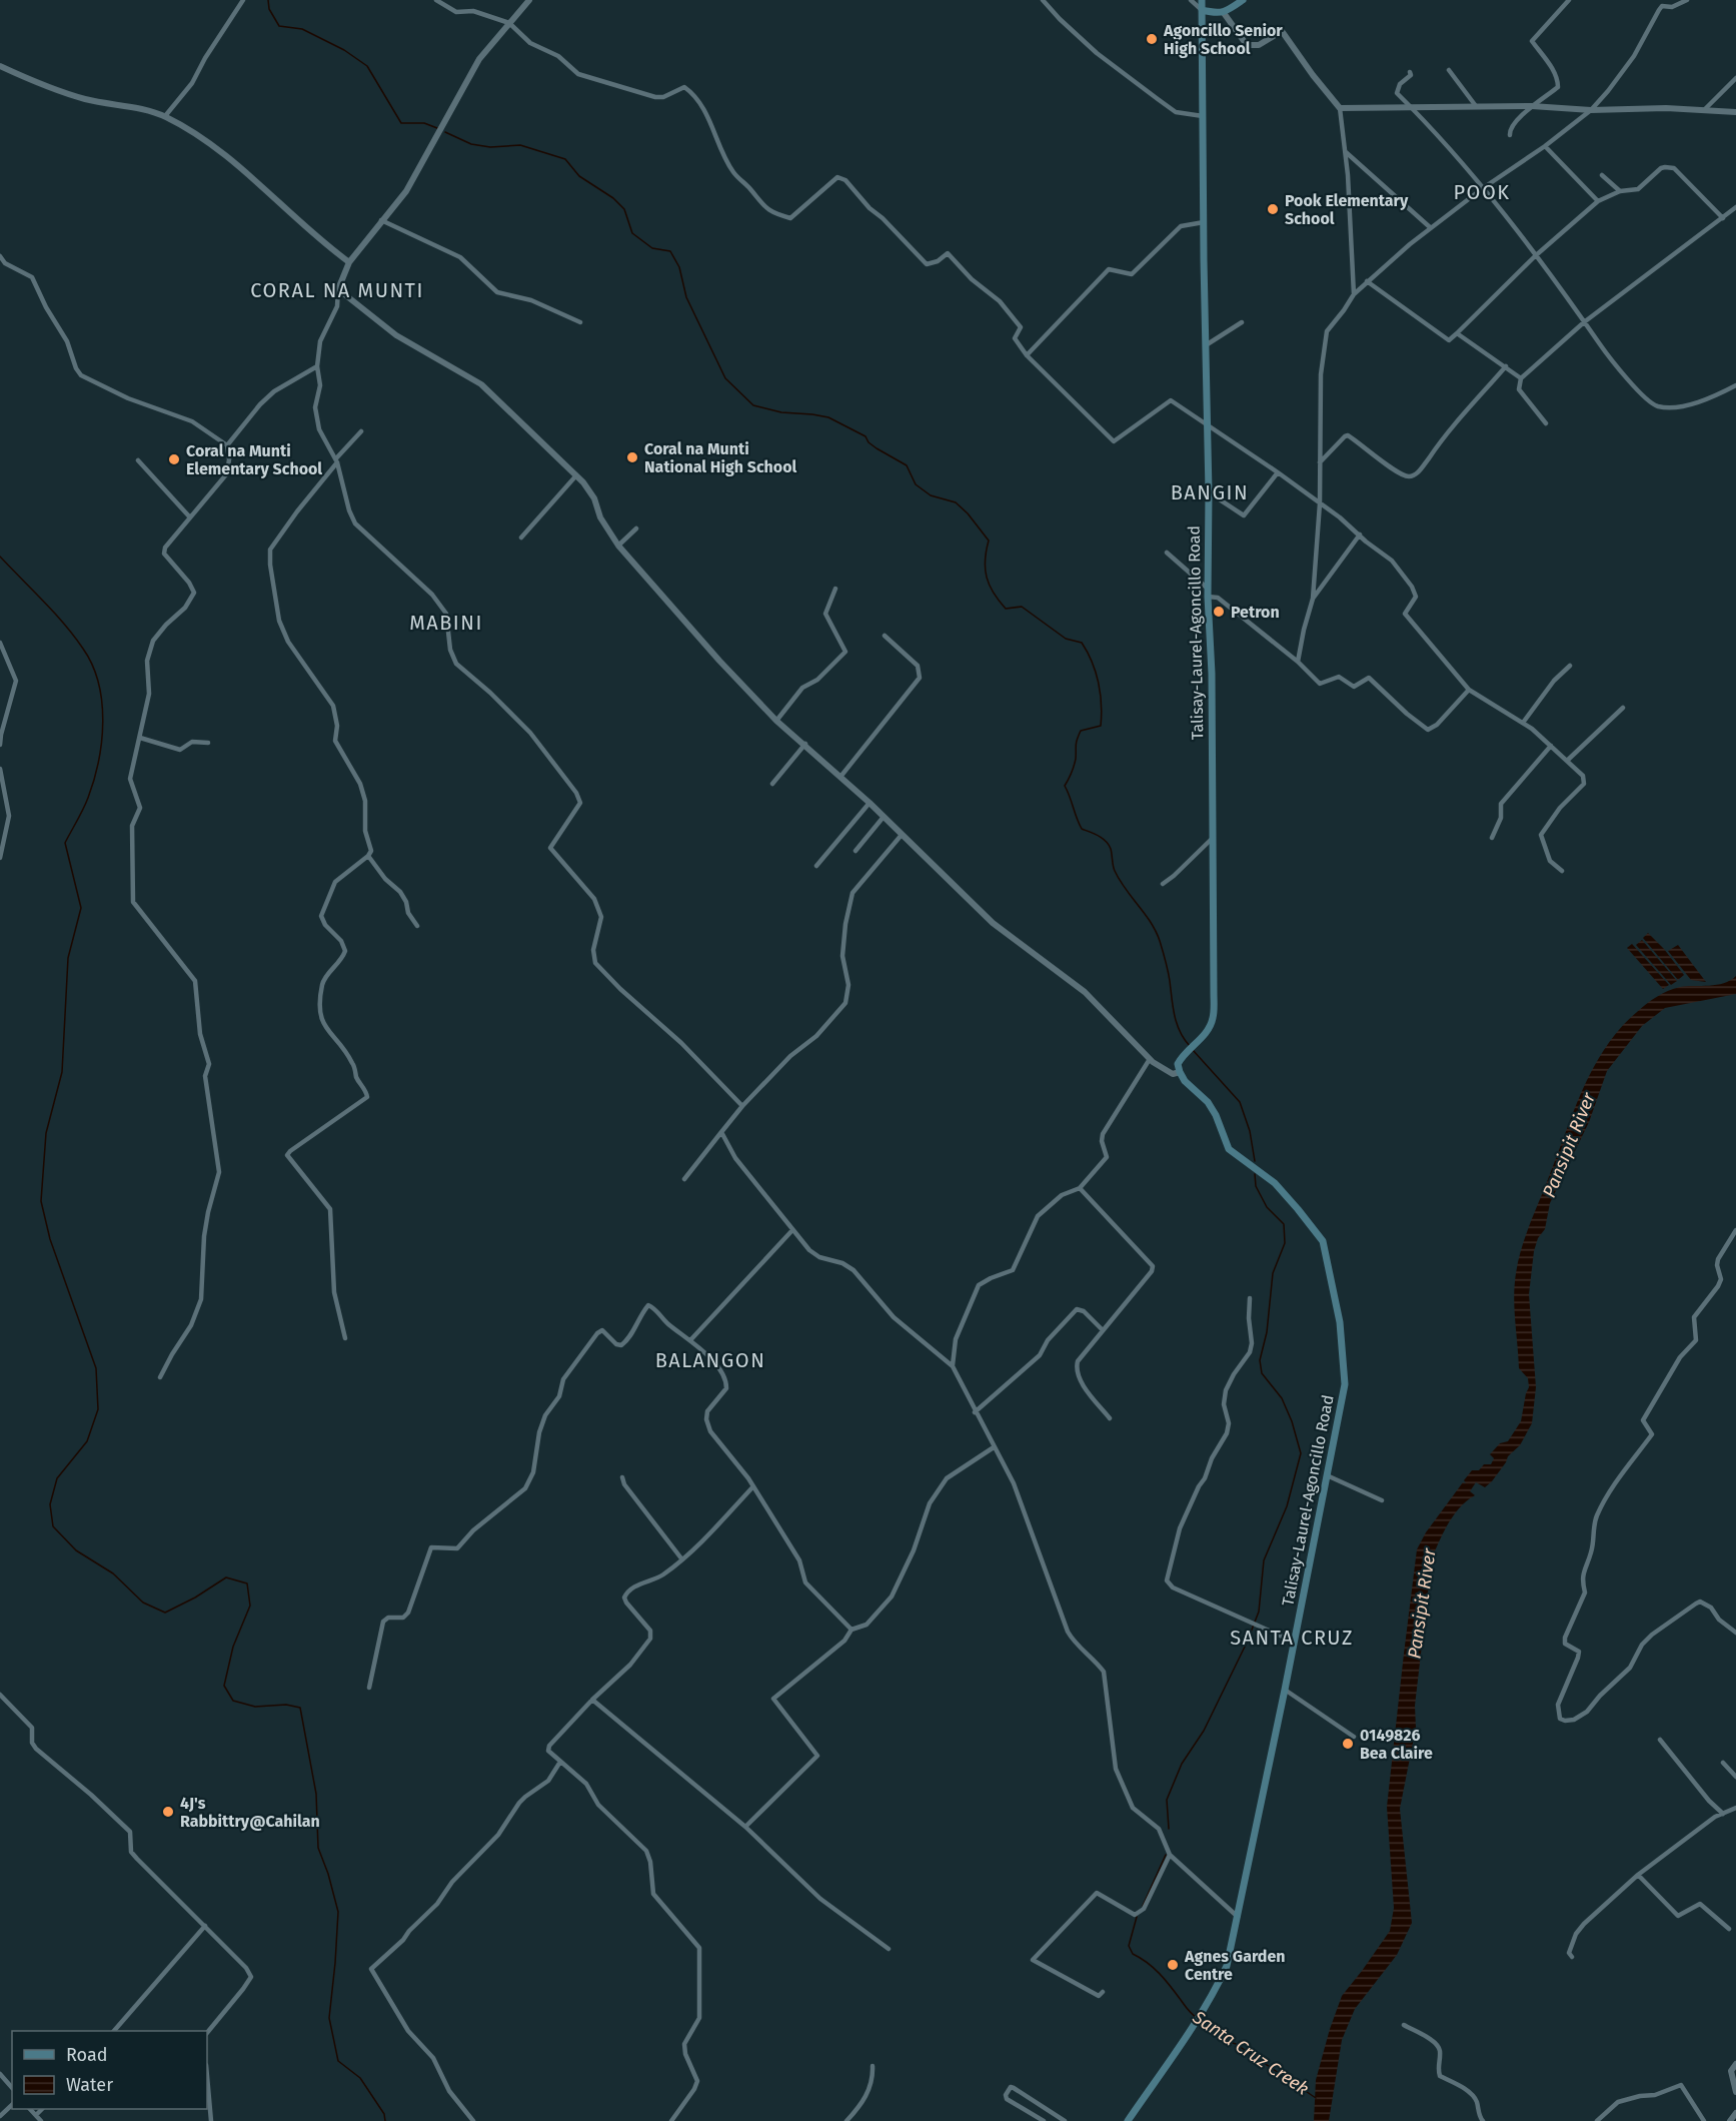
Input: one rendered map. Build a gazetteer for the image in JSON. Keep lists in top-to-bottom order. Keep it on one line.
{"streets":{"main road":["Talisay-Laurel-Agoncillo Road"]},"districts":["POOK","CORAL NA MUNTI","BANGIN","MABINI","BALANGON","SANTA CRUZ"],"water":["Pansipit River","Santa Cruz Creek"],"places":["Agoncillo Senior High School","Pook Elementary School","Coral na Munti National High School","Coral na Munti Elementary School","Petron","0149826 Bea Claire","4J's Rabbittry@Cahilan","Agnes Garden Centre"],"legend":["Road","Water"]}
